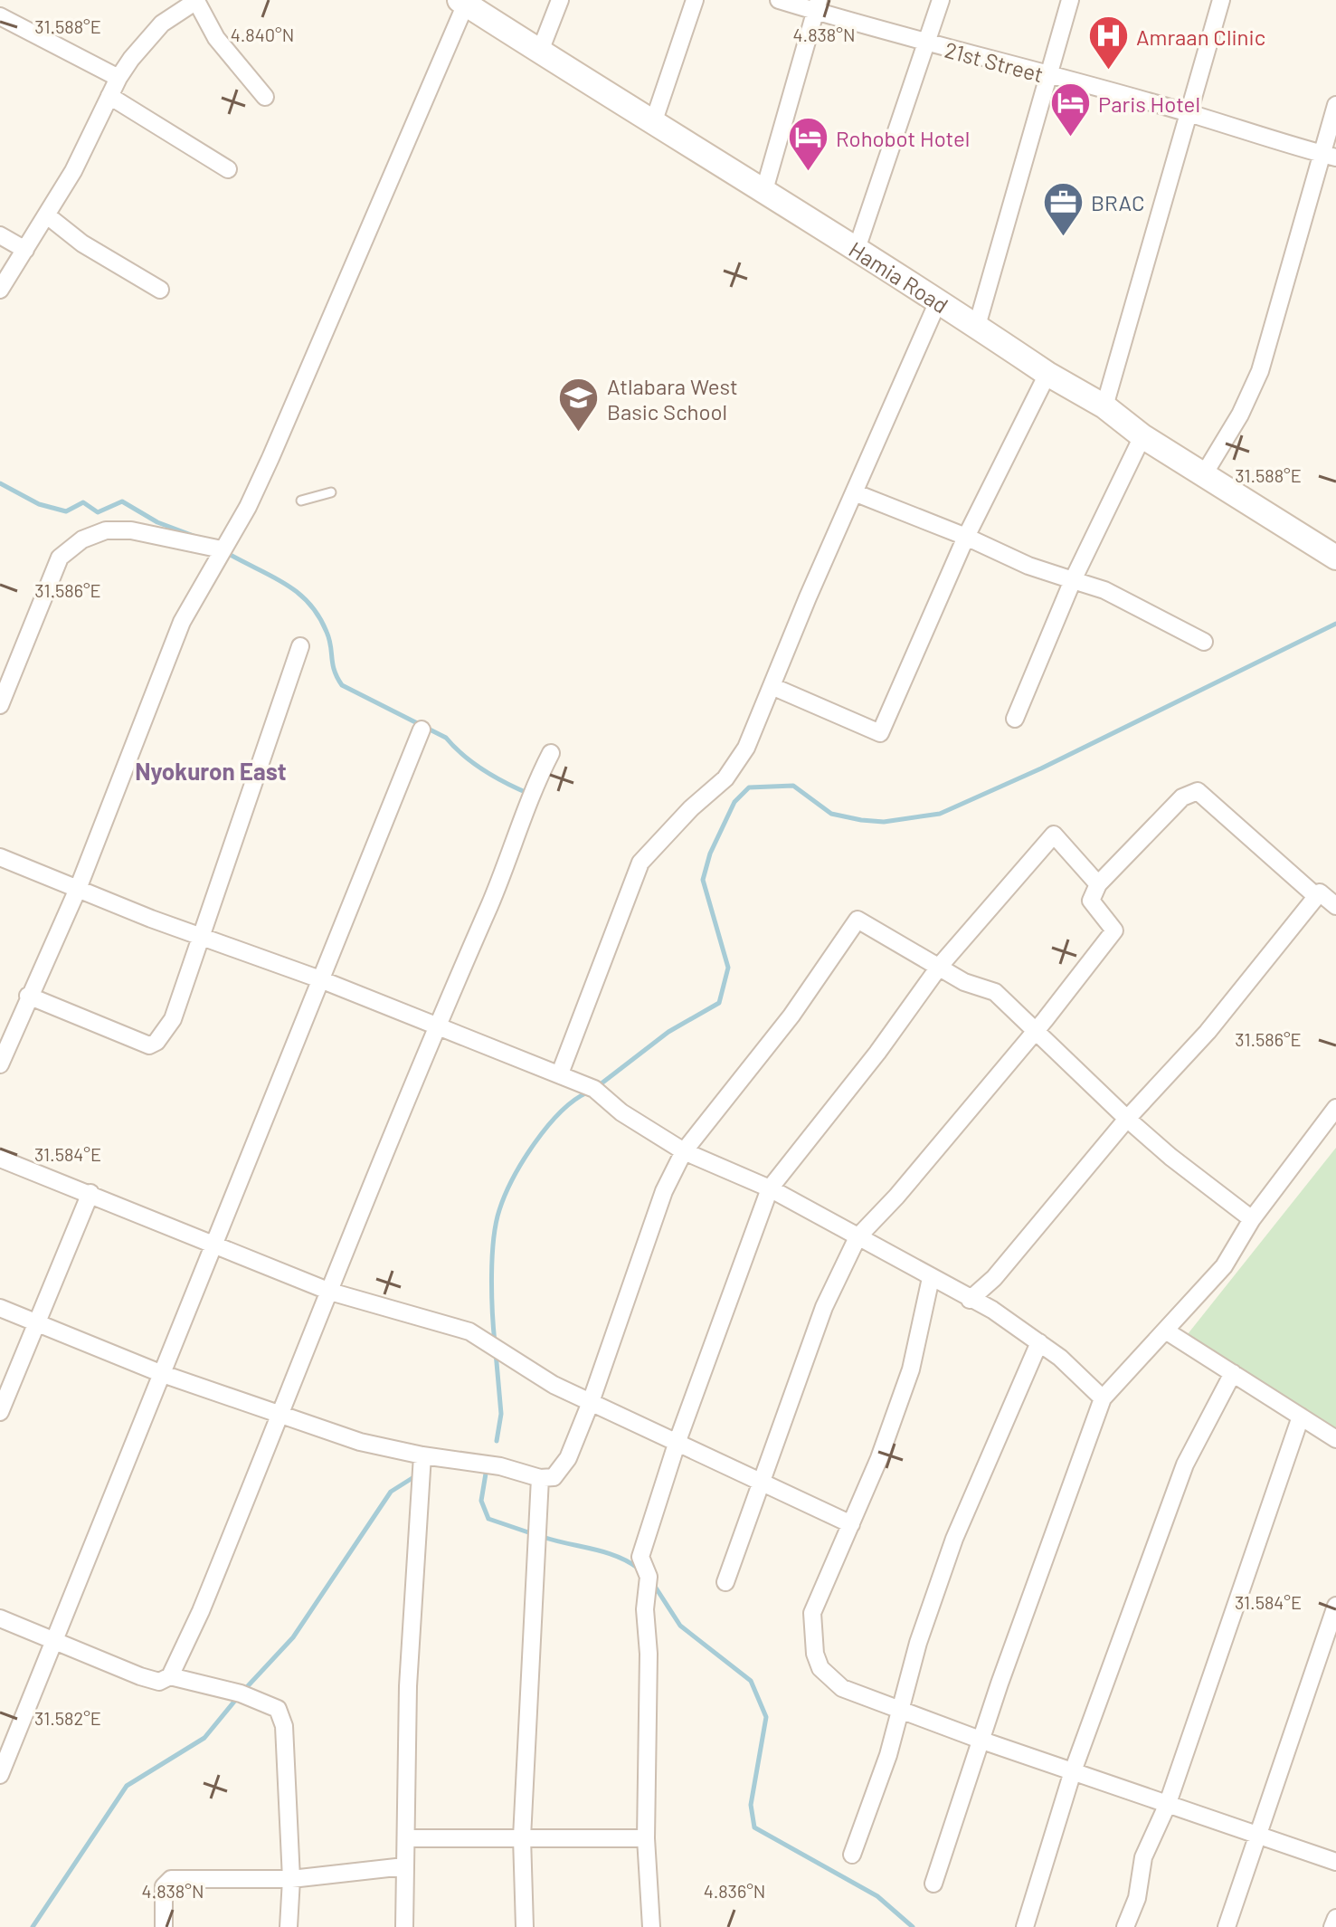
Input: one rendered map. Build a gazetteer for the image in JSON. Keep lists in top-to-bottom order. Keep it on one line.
{"streets":{"main road":["Hamia Road"],"street":["21st Street"]},"districts":["Nyokuron East"],"places":{"hospital":["Amraan Clinic"],"hotel":["Paris Hotel","Rohobot Hotel"],"office":["BRAC"],"school or university":["Atlabara West Basic School"]},"coordinates":["31.588°E","4.840°N","4.838°N","31.586°E","31.584°E","31.582°E","4.836°N"]}
